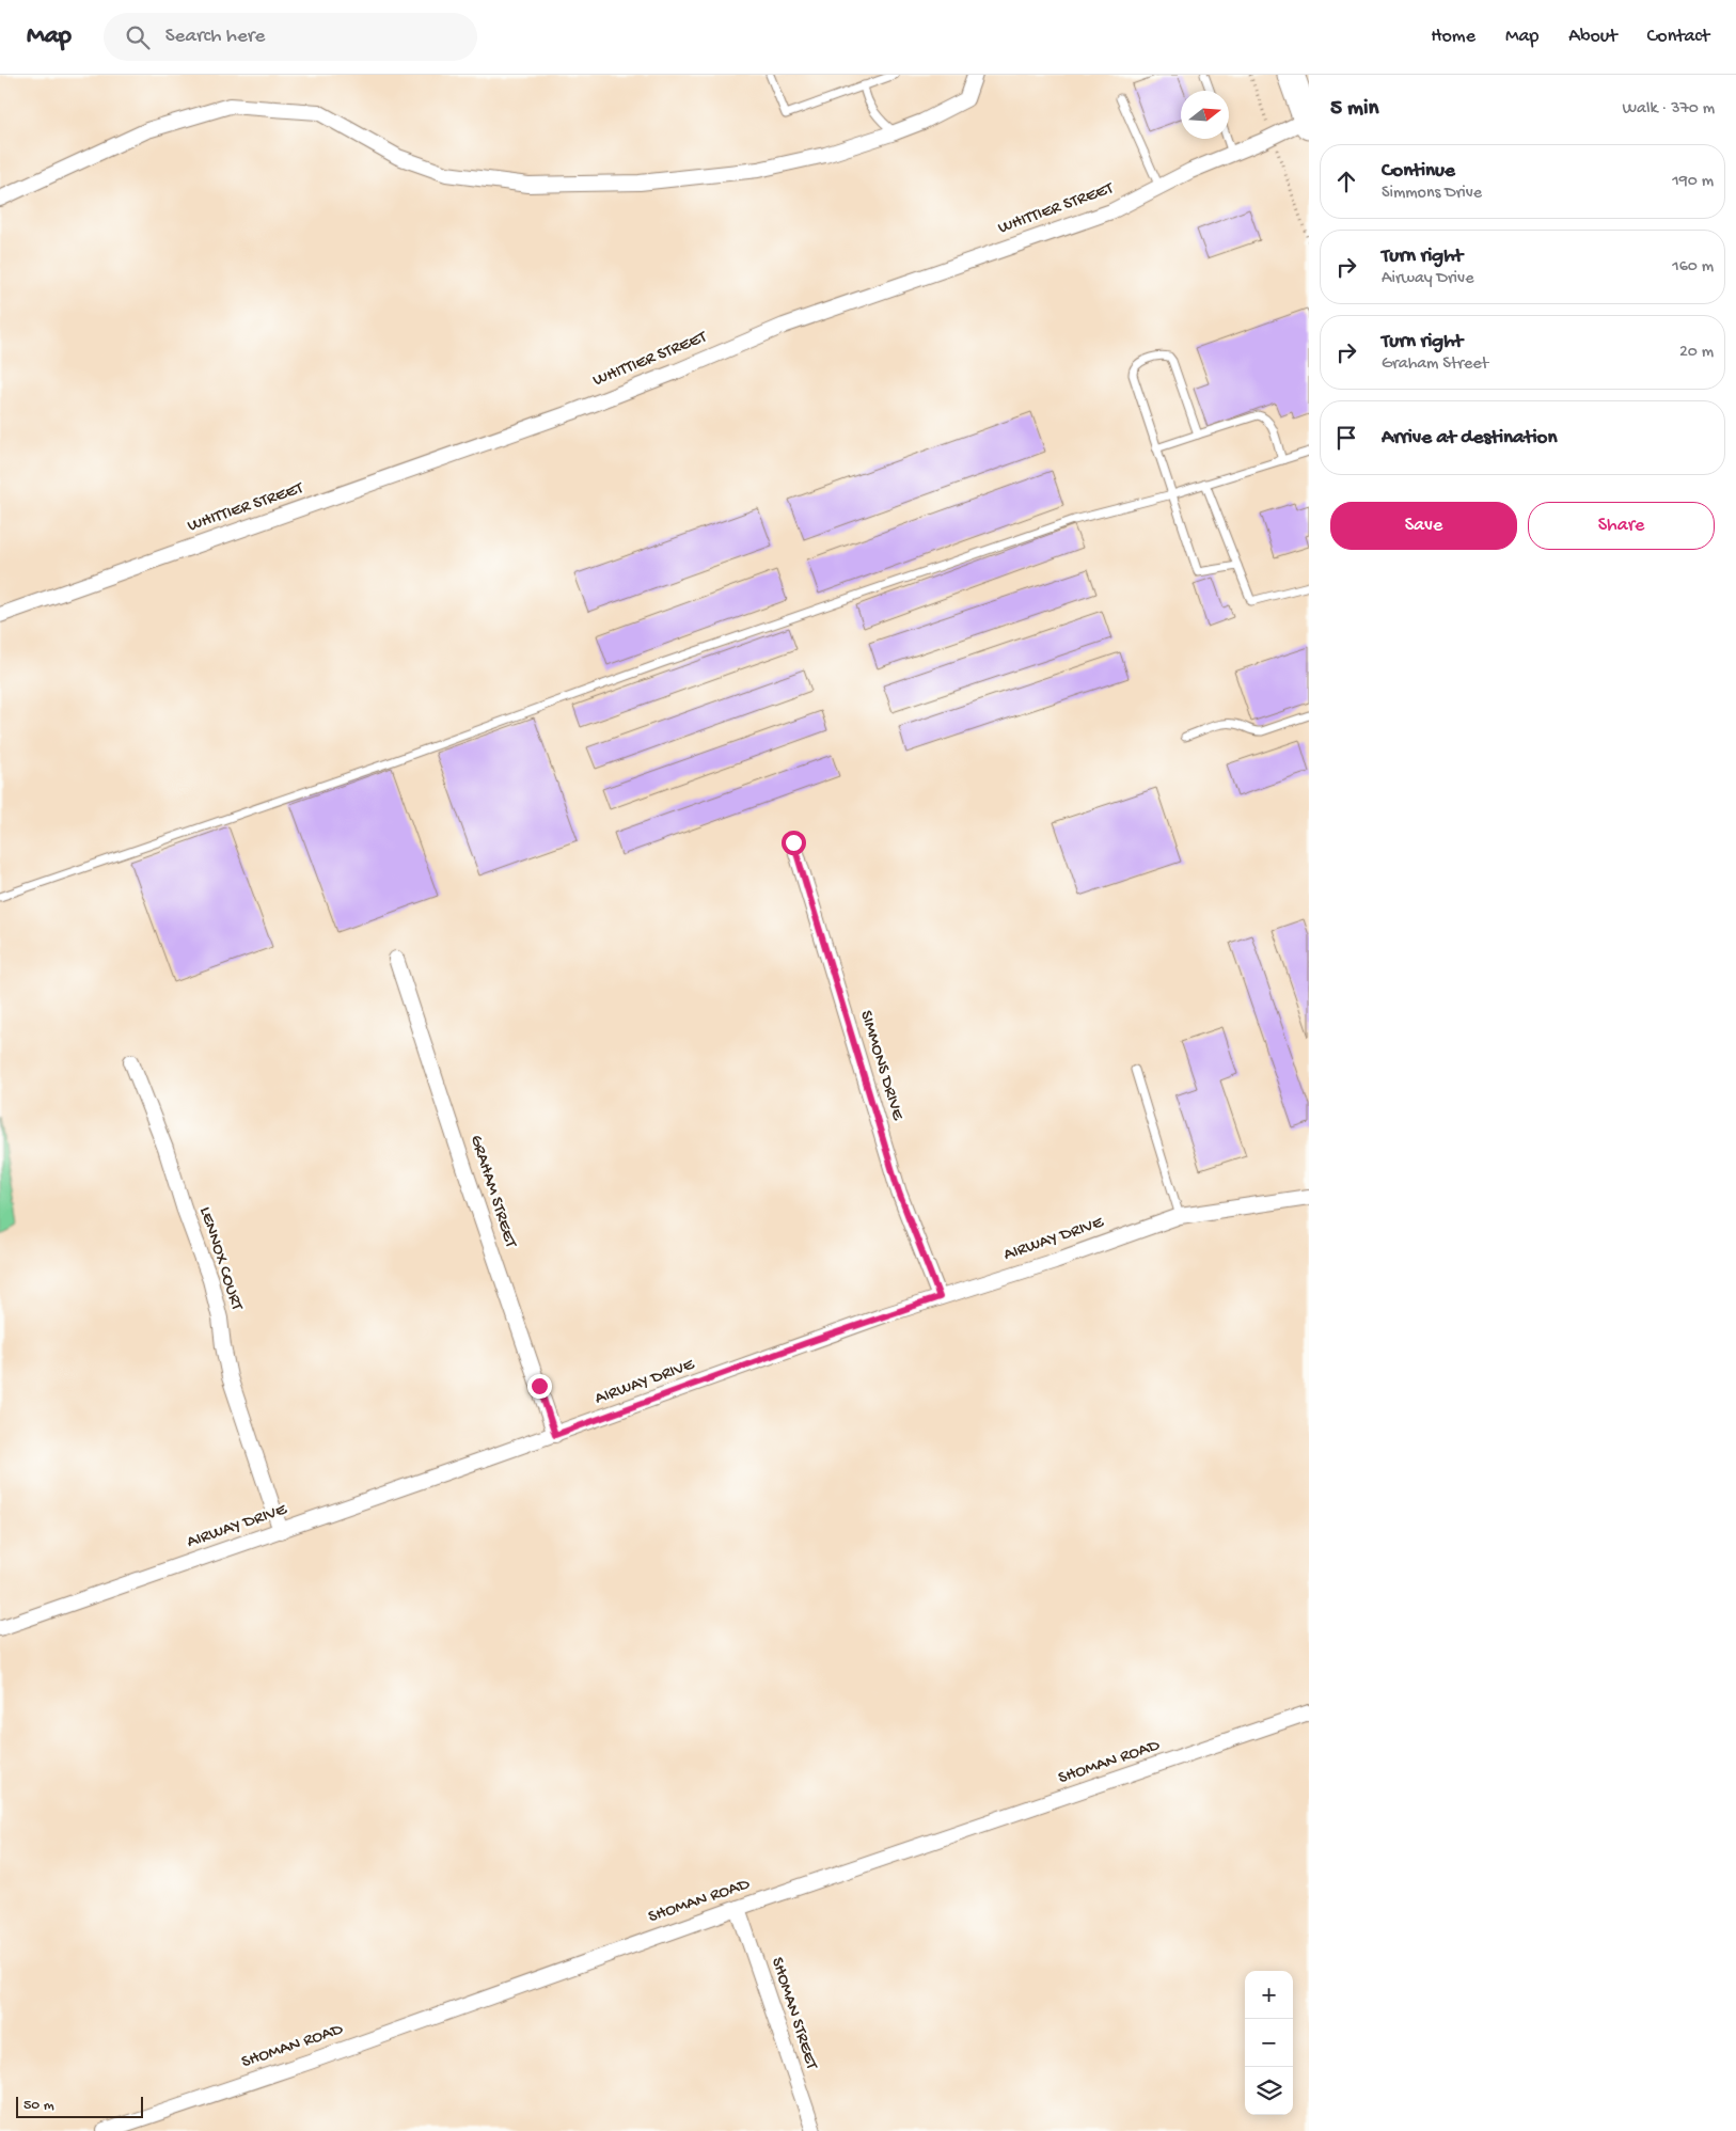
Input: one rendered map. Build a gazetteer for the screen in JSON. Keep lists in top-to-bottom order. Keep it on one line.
{"streets":{"street":["WHITTIER STREET","SIMMONS DRIVE","GRAHAM STREET","AIRWAY DRIVE","LENNOX COURT","SHOMAN ROAD","SHOMAN STREET"]},"crossings":[["SIMMONS DRIVE","AIRWAY DRIVE"],["GRAHAM STREET","AIRWAY DRIVE"],["AIRWAY DRIVE","LENNOX COURT"],["SHOMAN ROAD","SHOMAN STREET"]],"scale_bar":"50 m","north":"right","page":{"header":"Map","search":"Search here","nav":["Home","Map","About","Contact"],"heading":["5 min","Walk · 370 m"],"list":[["Continue","Simmons Drive","190 m"],["Turn right","Airway Drive","160 m"],["Turn right","Graham Street","20 m"],"Arrive at destination"],"buttons":["Save","Share"],"map_buttons":["+","−"],"scale":"50 m"}}
